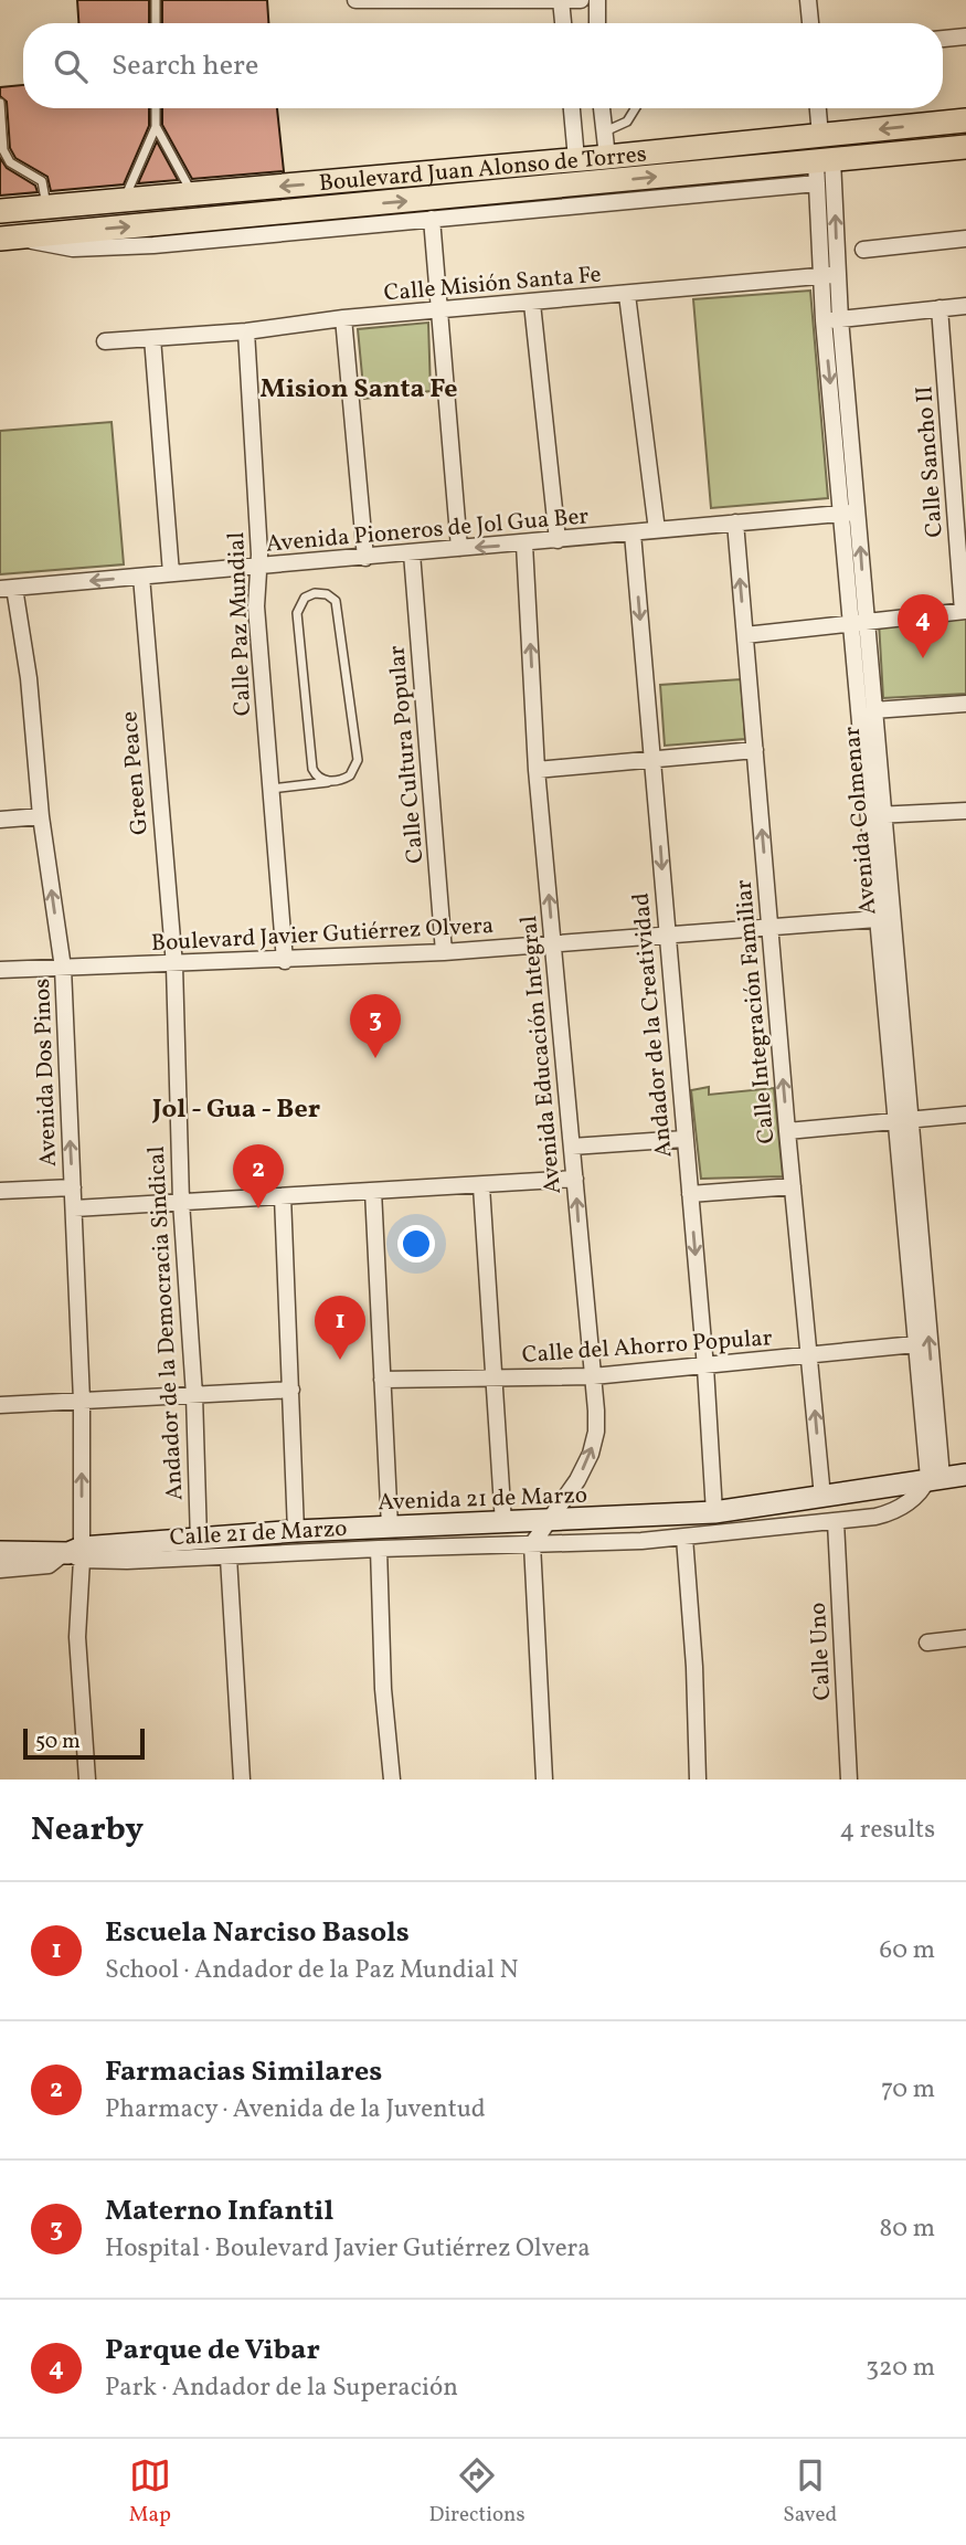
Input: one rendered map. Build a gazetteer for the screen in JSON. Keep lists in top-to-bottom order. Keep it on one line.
{"streets":{"main road":["Boulevard Juan Alonso de Torres"],"street":["Calle Misión Santa Fe","Calle Sancho II","Avenida Pioneros de Jol Gua Ber","Calle Paz Mundial","Calle Cultura Popular","Green Peace","Avenida Colmenar","Boulevard Javier Gutiérrez Olvera","Calle Integración Familiar","Andador de la Creatividad","Avenida Educación Integral","Avenida Dos Pinos","Andador de la Democracia Sindical","Calle del Ahorro Popular","Avenida 21 de Marzo","Calle 21 de Marzo","Calle Uno"]},"crossings":[["Boulevard Juan Alonso de Torres","Avenida Colmenar"],["Calle Misión Santa Fe","Calle Paz Mundial"],["Calle Misión Santa Fe","Avenida Colmenar"],["Avenida Pioneros de Jol Gua Ber","Calle Paz Mundial"],["Avenida Pioneros de Jol Gua Ber","Calle Cultura Popular"],["Avenida Pioneros de Jol Gua Ber","Green Peace"],["Avenida Pioneros de Jol Gua Ber","Avenida Colmenar"],["Avenida Pioneros de Jol Gua Ber","Calle Integración Familiar"],["Avenida Pioneros de Jol Gua Ber","Andador de la Creatividad"],["Avenida Pioneros de Jol Gua Ber","Avenida Educación Integral"],["Avenida Pioneros de Jol Gua Ber","Avenida Dos Pinos"],["Calle Paz Mundial","Boulevard Javier Gutiérrez Olvera"],["Calle Cultura Popular","Boulevard Javier Gutiérrez Olvera"],["Green Peace","Boulevard Javier Gutiérrez Olvera"],["Green Peace","Andador de la Democracia Sindical"],["Avenida Colmenar","Boulevard Javier Gutiérrez Olvera"],["Avenida Colmenar","Calle del Ahorro Popular"],["Avenida Colmenar","Avenida 21 de Marzo"],["Avenida Colmenar","Calle 21 de Marzo"],["Boulevard Javier Gutiérrez Olvera","Calle Integración Familiar"],["Boulevard Javier Gutiérrez Olvera","Andador de la Creatividad"],["Boulevard Javier Gutiérrez Olvera","Avenida Educación Integral"],["Boulevard Javier Gutiérrez Olvera","Avenida Dos Pinos"],["Boulevard Javier Gutiérrez Olvera","Andador de la Democracia Sindical"],["Calle Integración Familiar","Calle del Ahorro Popular"],["Calle Integración Familiar","Avenida 21 de Marzo"],["Andador de la Creatividad","Calle del Ahorro Popular"],["Andador de la Creatividad","Avenida 21 de Marzo"],["Avenida Educación Integral","Calle del Ahorro Popular"],["Avenida Educación Integral","Avenida 21 de Marzo"],["Avenida Educación Integral","Calle 21 de Marzo"],["Avenida Dos Pinos","Avenida 21 de Marzo"],["Avenida Dos Pinos","Calle 21 de Marzo"],["Andador de la Democracia Sindical","Avenida 21 de Marzo"],["Avenida 21 de Marzo","Calle 21 de Marzo"],["Calle 21 de Marzo","Calle Uno"]],"one_way":["Calle Integración Familiar","Andador de la Creatividad","Avenida Dos Pinos"],"districts":["Mision Santa Fe","Jol - Gua - Ber"],"scale_bar":"50 m","page":{"search":"Search here","pins":["4","3","2","1"],"scale":"50 m","heading":["Nearby","4 results"],"list":[{"mark":"1","name":"Escuela Narciso Basols","note":"School · Andador de la Paz Mundial N","value":"60 m"},{"mark":"2","name":"Farmacias Similares","note":"Pharmacy · Avenida de la Juventud","value":"70 m"},{"mark":"3","name":"Materno Infantil","note":"Hospital · Boulevard Javier Gutiérrez Olvera","value":"80 m"},{"mark":"4","name":"Parque de Vibar","note":"Park · Andador de la Superación","value":"320 m"}],"nav":["Map","Directions","Saved"]}}
